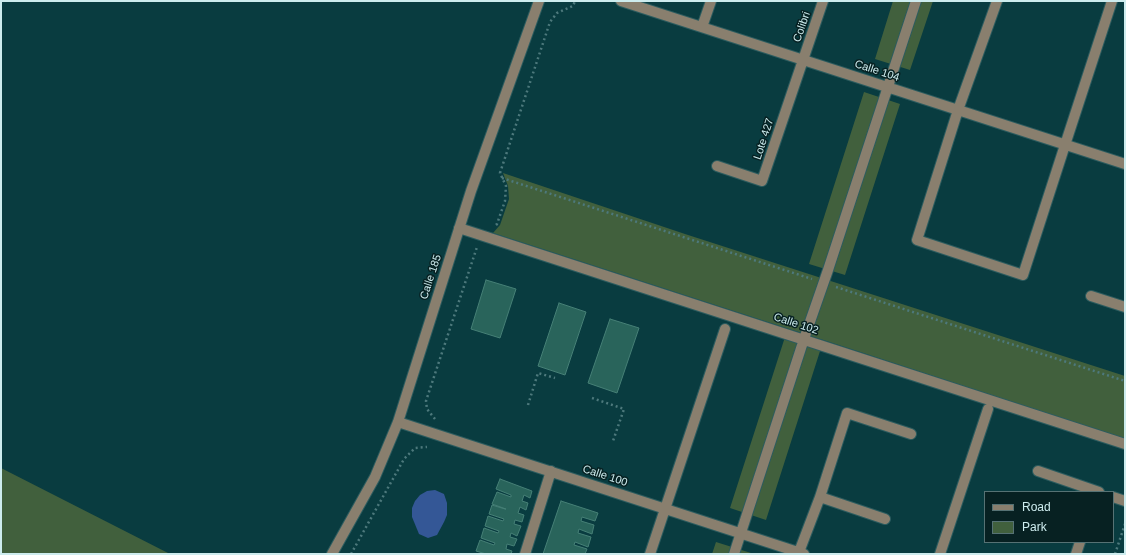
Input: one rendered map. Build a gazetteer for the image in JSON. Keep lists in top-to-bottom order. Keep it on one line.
{"streets":{"street":["Colibri","Calle 104","Lote 427","Calle 185","Calle 102","Calle 100"]},"crossings":[["Colibri","Calle 104"],["Colibri","Lote 427"],["Calle 104","Lote 427"],["Calle 185","Calle 102"],["Calle 185","Calle 100"]],"legend":["Road","Park"]}
